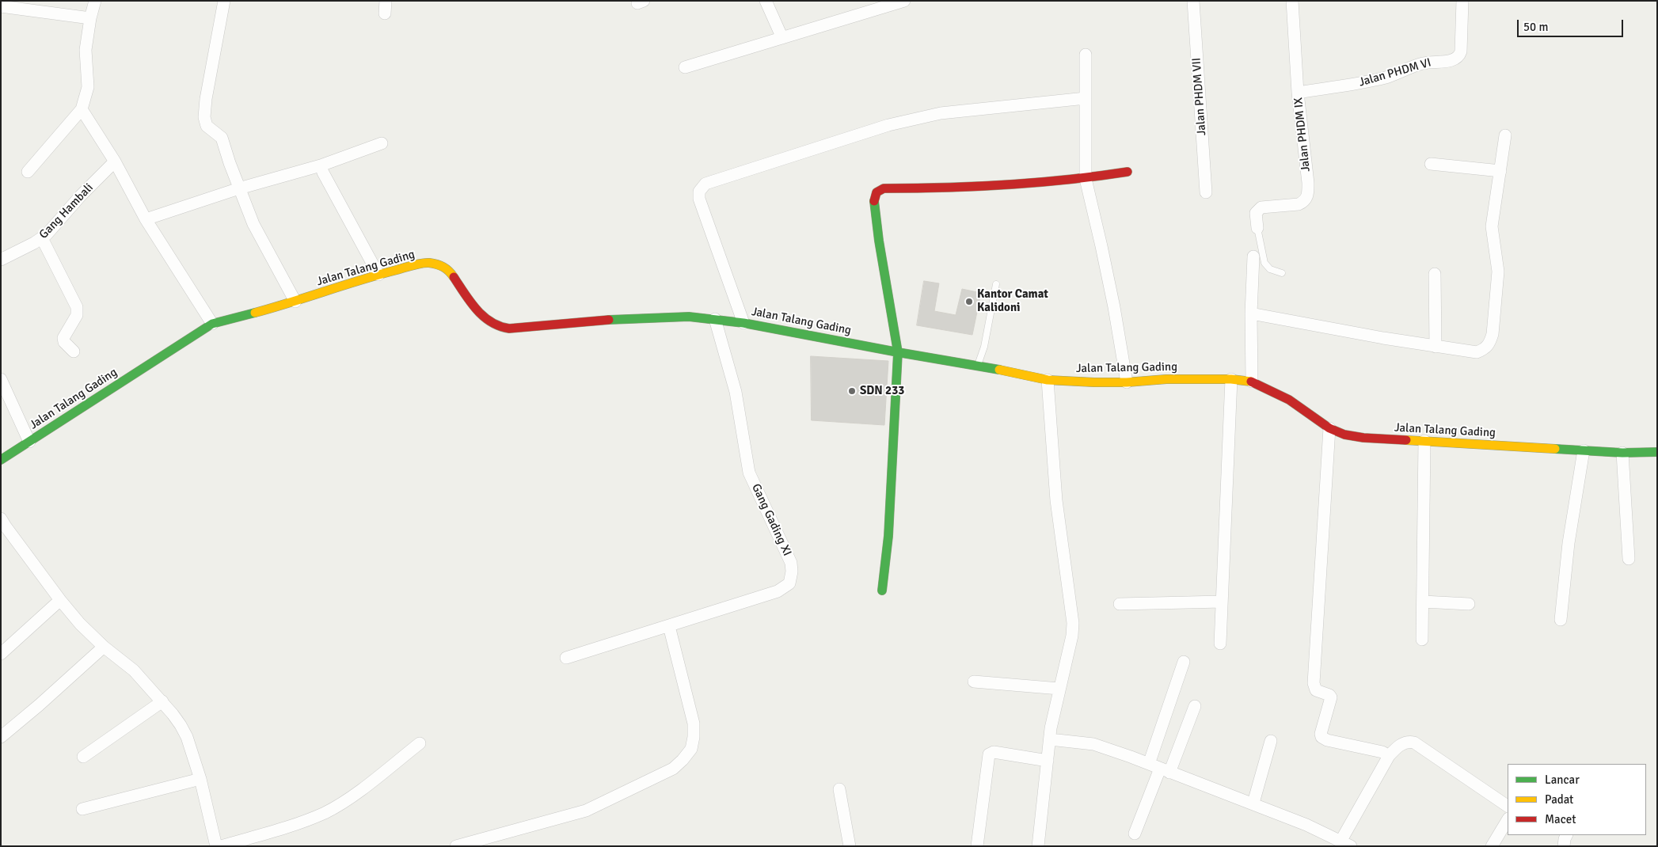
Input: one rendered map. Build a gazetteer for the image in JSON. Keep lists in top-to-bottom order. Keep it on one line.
{"streets":{"street":["Jalan PHDM VI","Jalan PHDM VII","Jalan PHDM IX","Gang Hambali","Jalan Talang Gading","Gang Gading XI"]},"crossings":[["Jalan PHDM VI","Jalan PHDM IX"],["Jalan Talang Gading","Gang Gading XI"]],"places":["Kantor Camat Kalidoni","SDN 233"],"legend":["Lancar","Padat","Macet"],"scale_bar":"50 m"}
